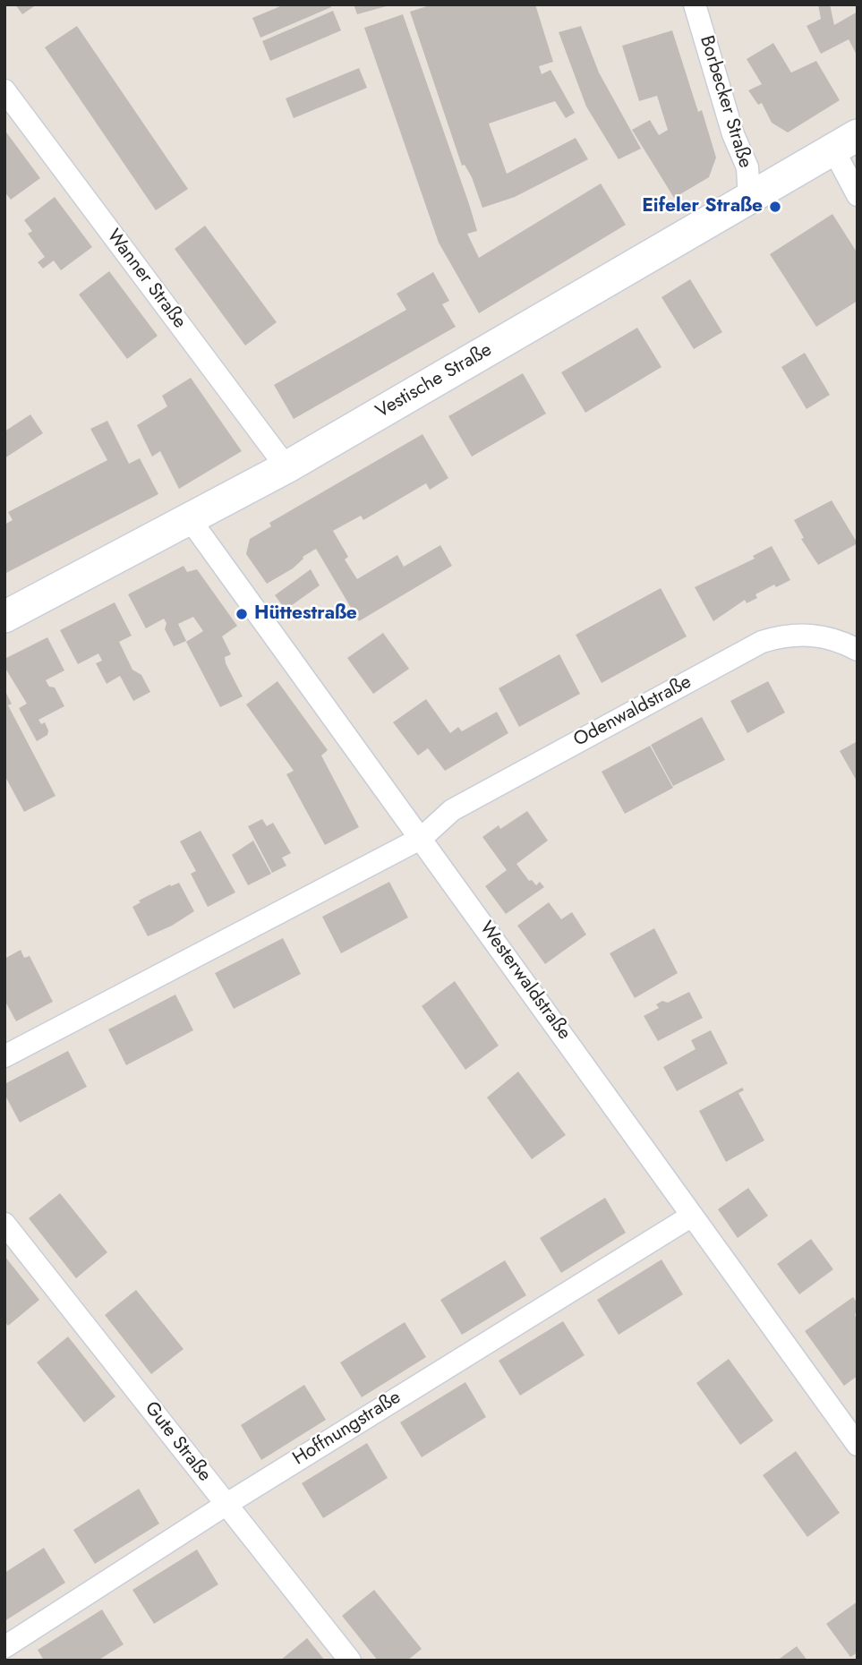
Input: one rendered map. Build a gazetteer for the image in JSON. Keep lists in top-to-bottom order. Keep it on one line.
{"streets":{"street":["Borbecker Straße","Wanner Straße","Vestische Straße","Odenwaldstraße","Westerwaldstraße","Hoffnungstraße","Gute Straße"]},"crossings":[["Borbecker Straße","Vestische Straße"],["Wanner Straße","Vestische Straße"],["Vestische Straße","Westerwaldstraße"],["Odenwaldstraße","Westerwaldstraße"],["Westerwaldstraße","Hoffnungstraße"],["Hoffnungstraße","Gute Straße"]],"places":["Eifeler Straße","Hüttestraße"]}
